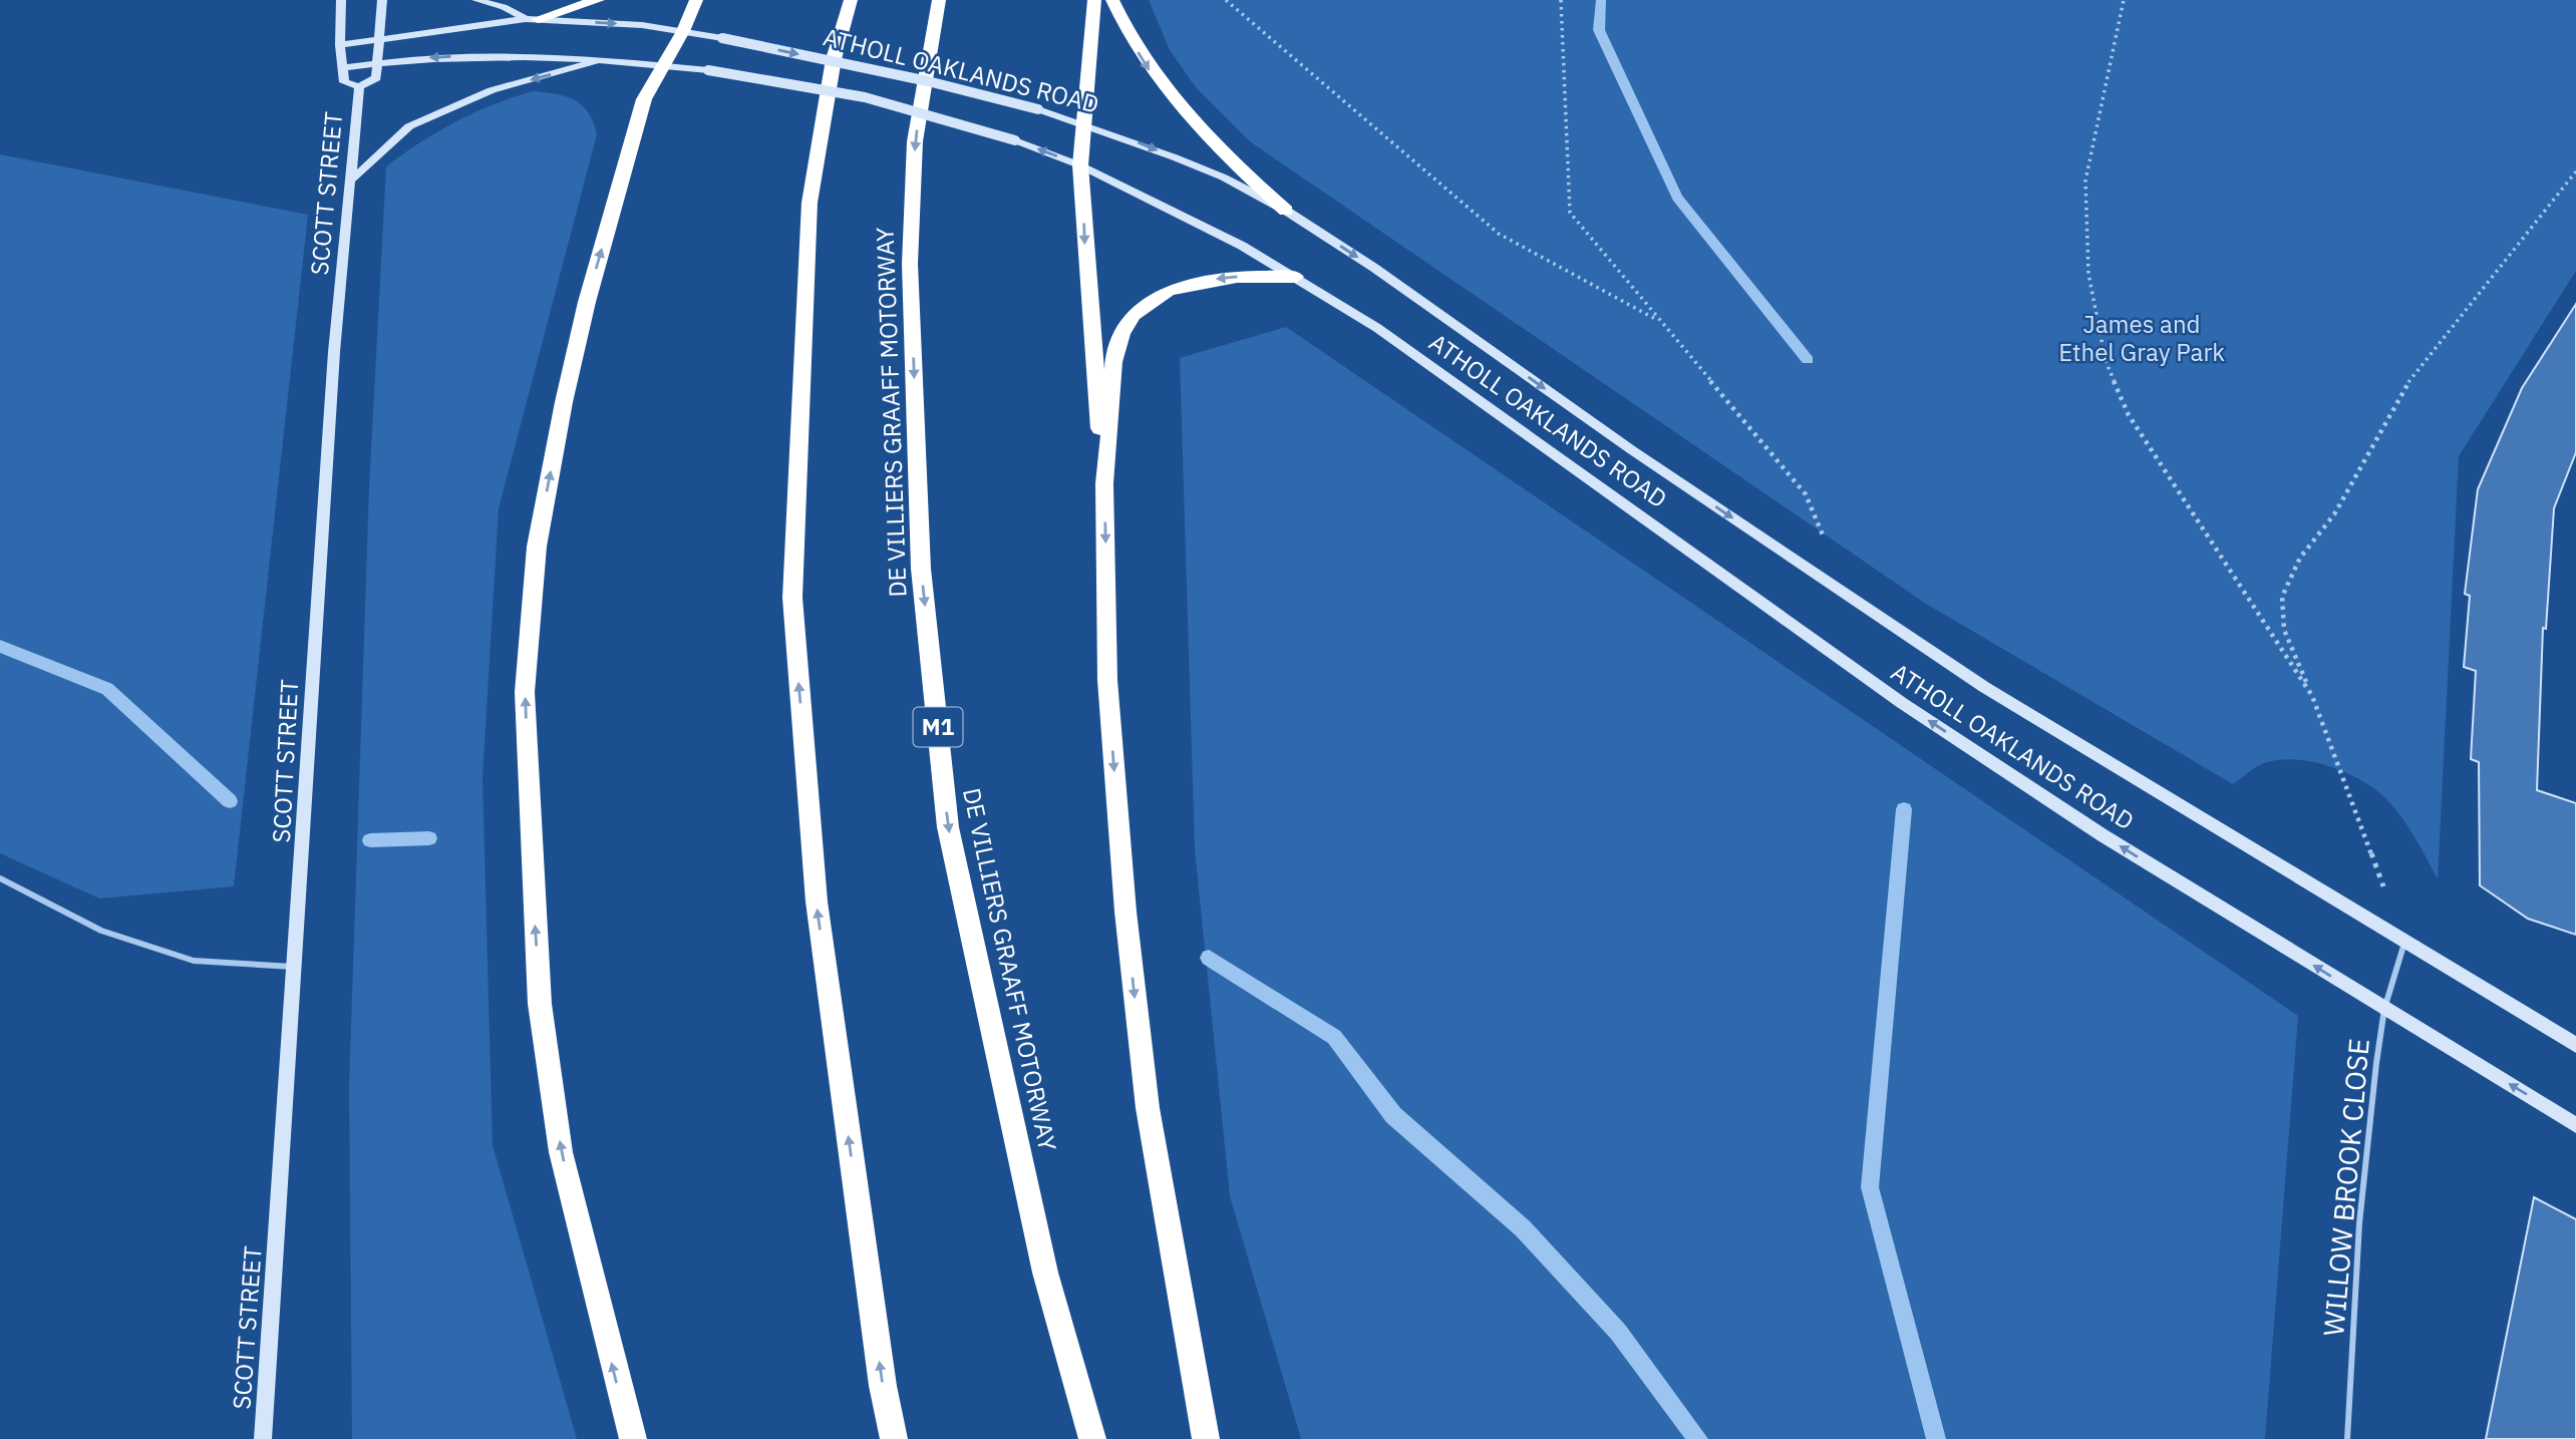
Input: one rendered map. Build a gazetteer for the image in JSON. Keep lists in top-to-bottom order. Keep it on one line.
{"streets":{"highway":["DE VILLIERS GRAAFF MOTORWAY","M1"],"street":["ATHOLL OAKLANDS ROAD","SCOTT STREET"],"lane":["WILLOW BROOK CLOSE"]},"crossings":[["ATHOLL OAKLANDS ROAD","SCOTT STREET"],["ATHOLL OAKLANDS ROAD","WILLOW BROOK CLOSE"]],"parks":["James and Ethel Gray Park"]}
